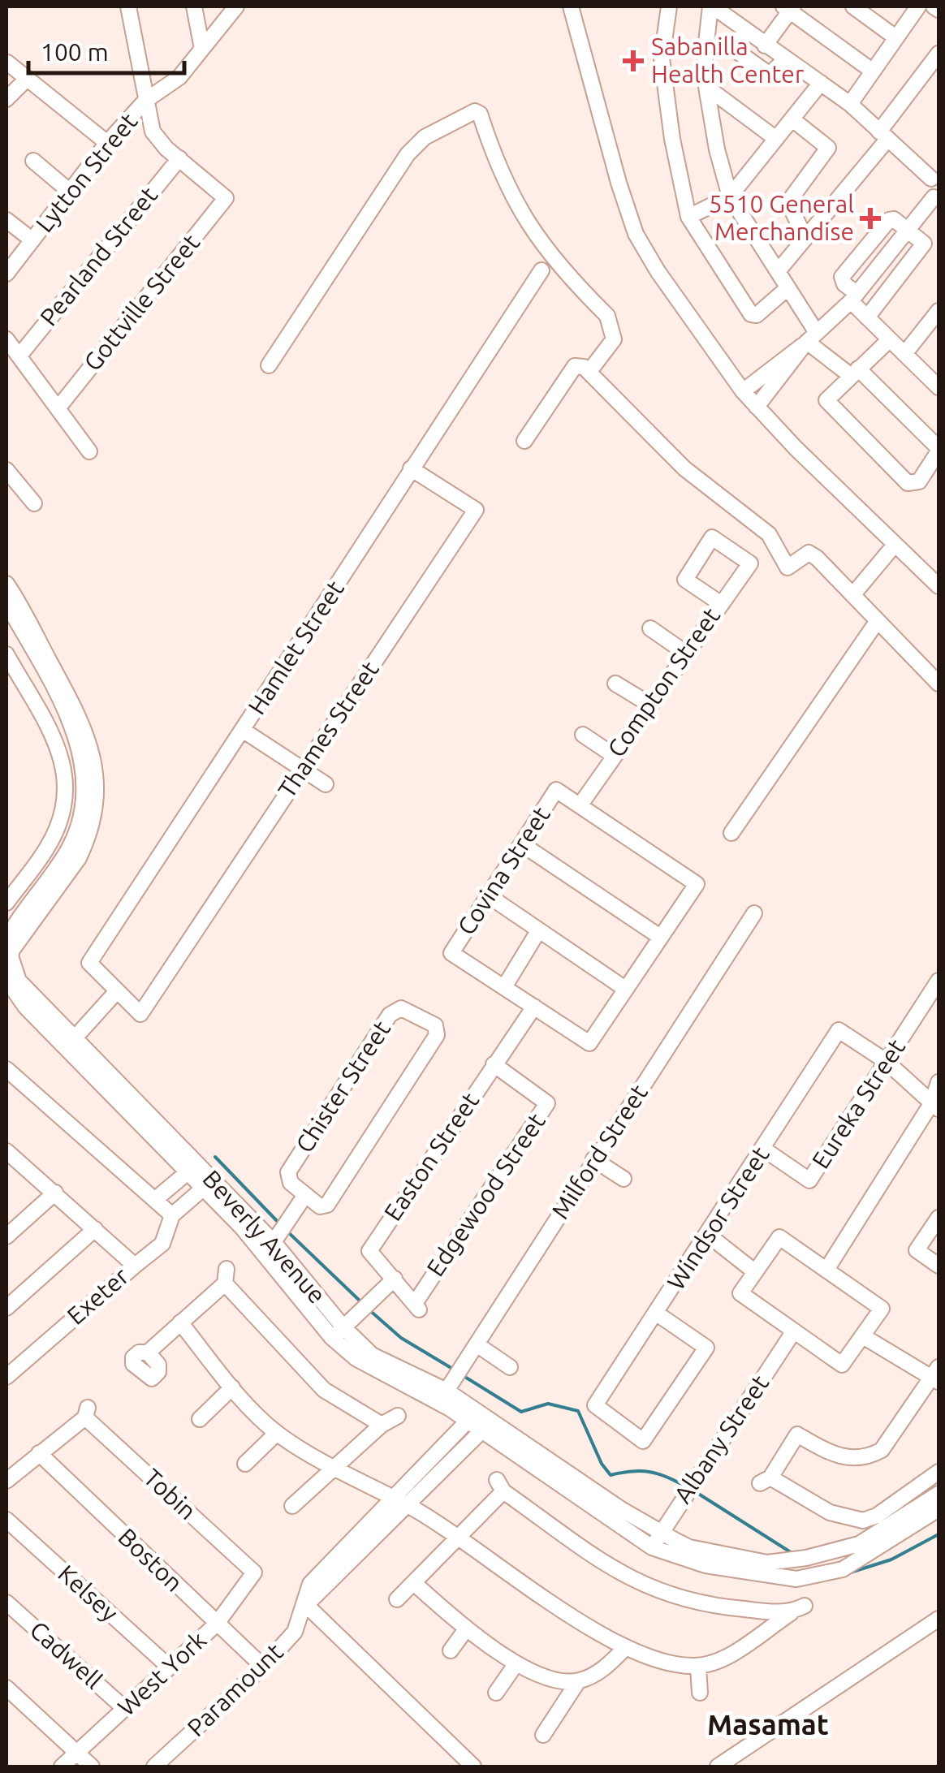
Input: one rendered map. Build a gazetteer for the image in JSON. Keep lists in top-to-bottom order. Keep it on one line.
{"streets":{"street":["Lytton Street","Pearland Street","Gottville Street","Hamlet Street","Compton Street","Thames Street","Covina Street","Chister Street","Eureka Street","Milford Street","Easton Street","Edgewood Street","Windsor Street","Beverly Avenue","Exeter","Albany Street","Tobin","Boston","Kelsey","Cadwell","West York","Paramount"]},"crossings":[["Pearland Street","Gottville Street"],["Hamlet Street","Thames Street"],["Compton Street","Covina Street"],["Eureka Street","Windsor Street"],["Milford Street","Beverly Avenue"],["Easton Street","Edgewood Street"],["Beverly Avenue","Albany Street"],["Tobin","Boston"],["Tobin","West York"],["Boston","West York"],["Boston","Paramount"],["Kelsey","West York"],["Cadwell","West York"]],"districts":["Masamat"],"places":{"health":["Sabanilla Health Center","5510 General Merchandise"]},"scale_bar":"100 m"}
